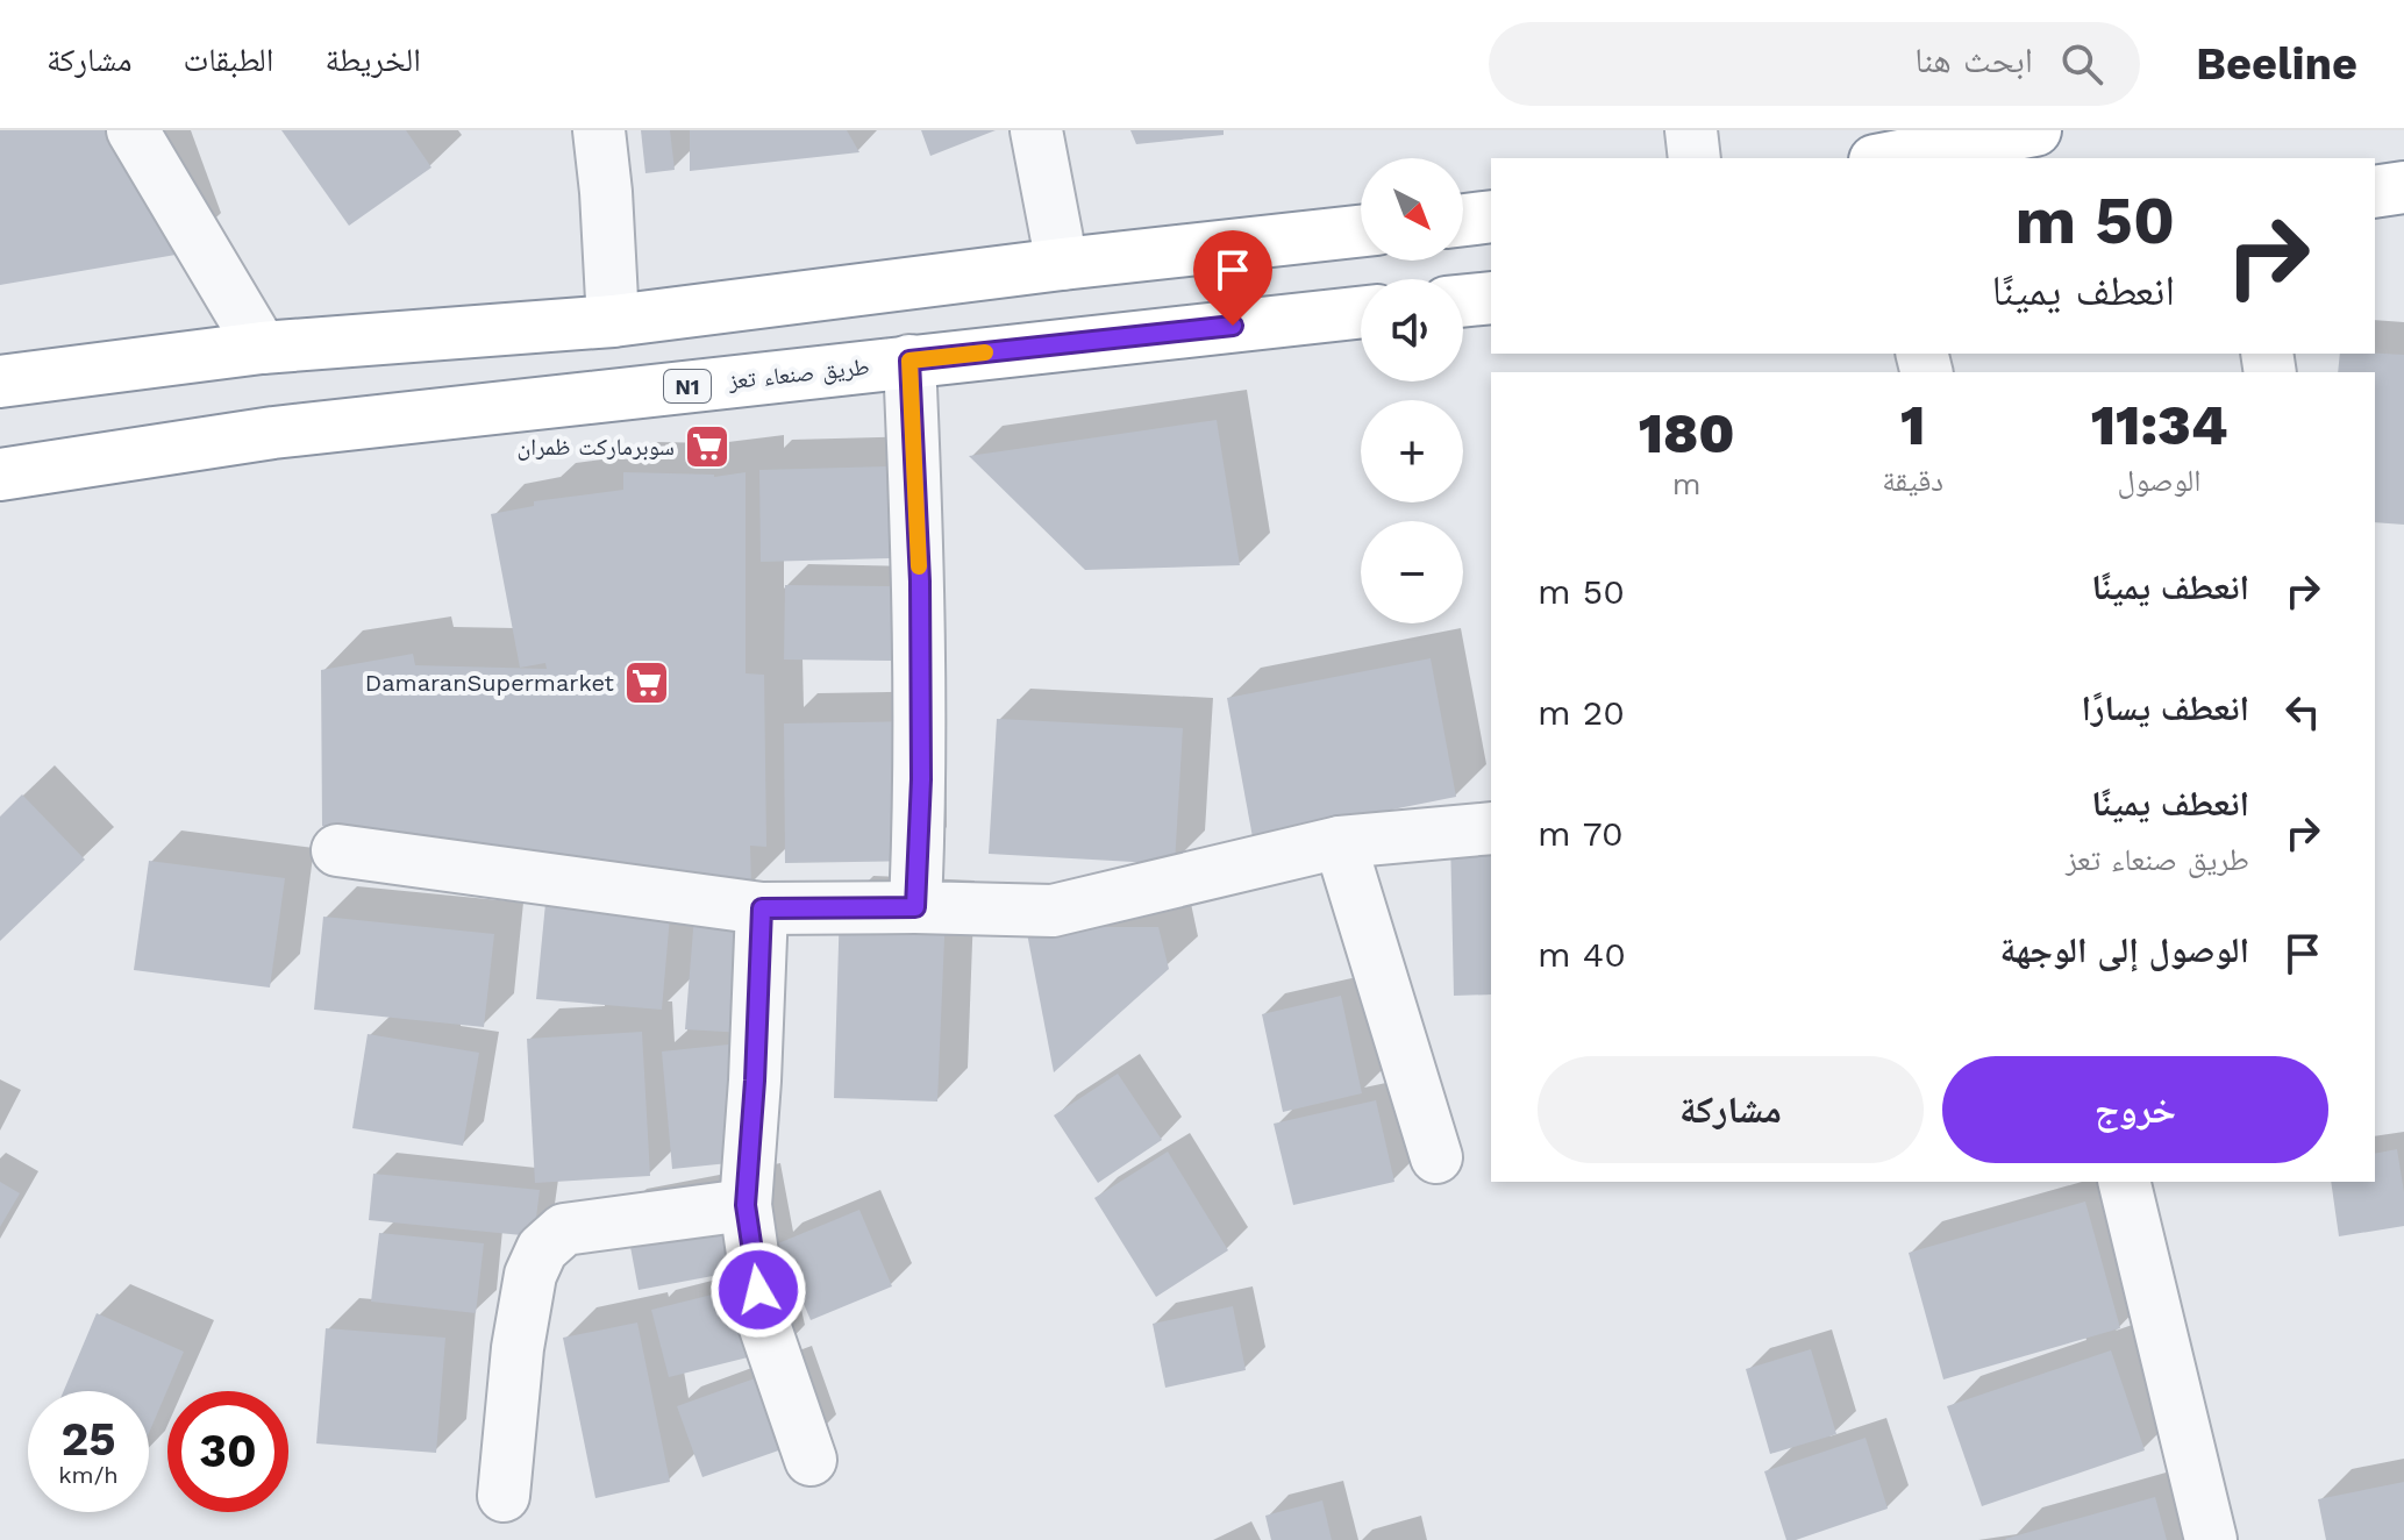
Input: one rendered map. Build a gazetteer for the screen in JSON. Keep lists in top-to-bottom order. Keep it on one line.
{"streets":{"highway":["طريق صنعاء تعز","N1"]},"places":{"supermarket":["سوبرماركت ظمران","DamaranSupermarket"]},"north":"bottom right","page":{"header":"Beeline","search":"ابحث هنا","nav":["الخريطة","الطبقات","مشاركة"],"map_buttons":["+","−"],"turn":["50 m","انعطف يمينًا"],"eta":["11:34","الوصول","1","دقيقة","180","m"],"list":[{"name":"انعطف يمينًا","value":"50 m"},{"name":"انعطف يسارًا","value":"20 m"},{"name":"انعطف يمينًا","note":"طريق صنعاء تعز","value":"70 m"},{"name":"الوصول إلى الوجهة","value":"40 m"}],"buttons":["خروج","مشاركة"],"speed":"25 km/h","limit":"30"}}
